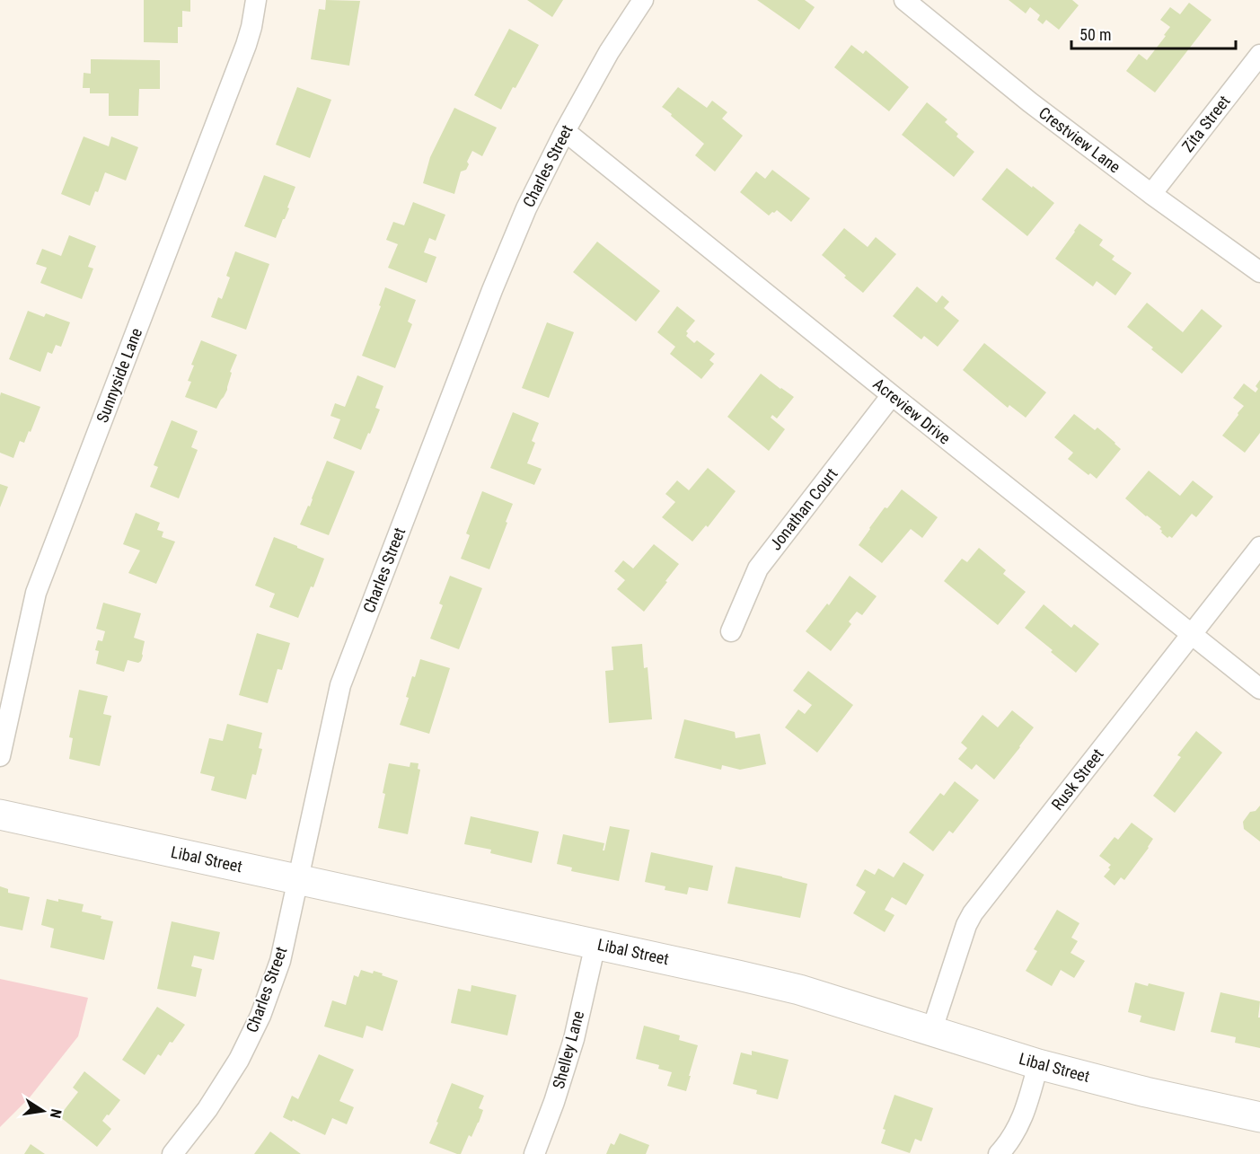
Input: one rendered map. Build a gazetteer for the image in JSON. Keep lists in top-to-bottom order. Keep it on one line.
{"streets":{"street":["Zita Street","Crestview Lane","Charles Street","Sunnyside Lane","Acreview Drive","Jonathan Court","Rusk Street","Libal Street","Shelley Lane"]},"crossings":[["Zita Street","Crestview Lane"],["Charles Street","Acreview Drive"],["Charles Street","Libal Street"],["Acreview Drive","Jonathan Court"],["Acreview Drive","Rusk Street"],["Rusk Street","Libal Street"],["Libal Street","Shelley Lane"]],"scale_bar":"50 m","north":"right"}
